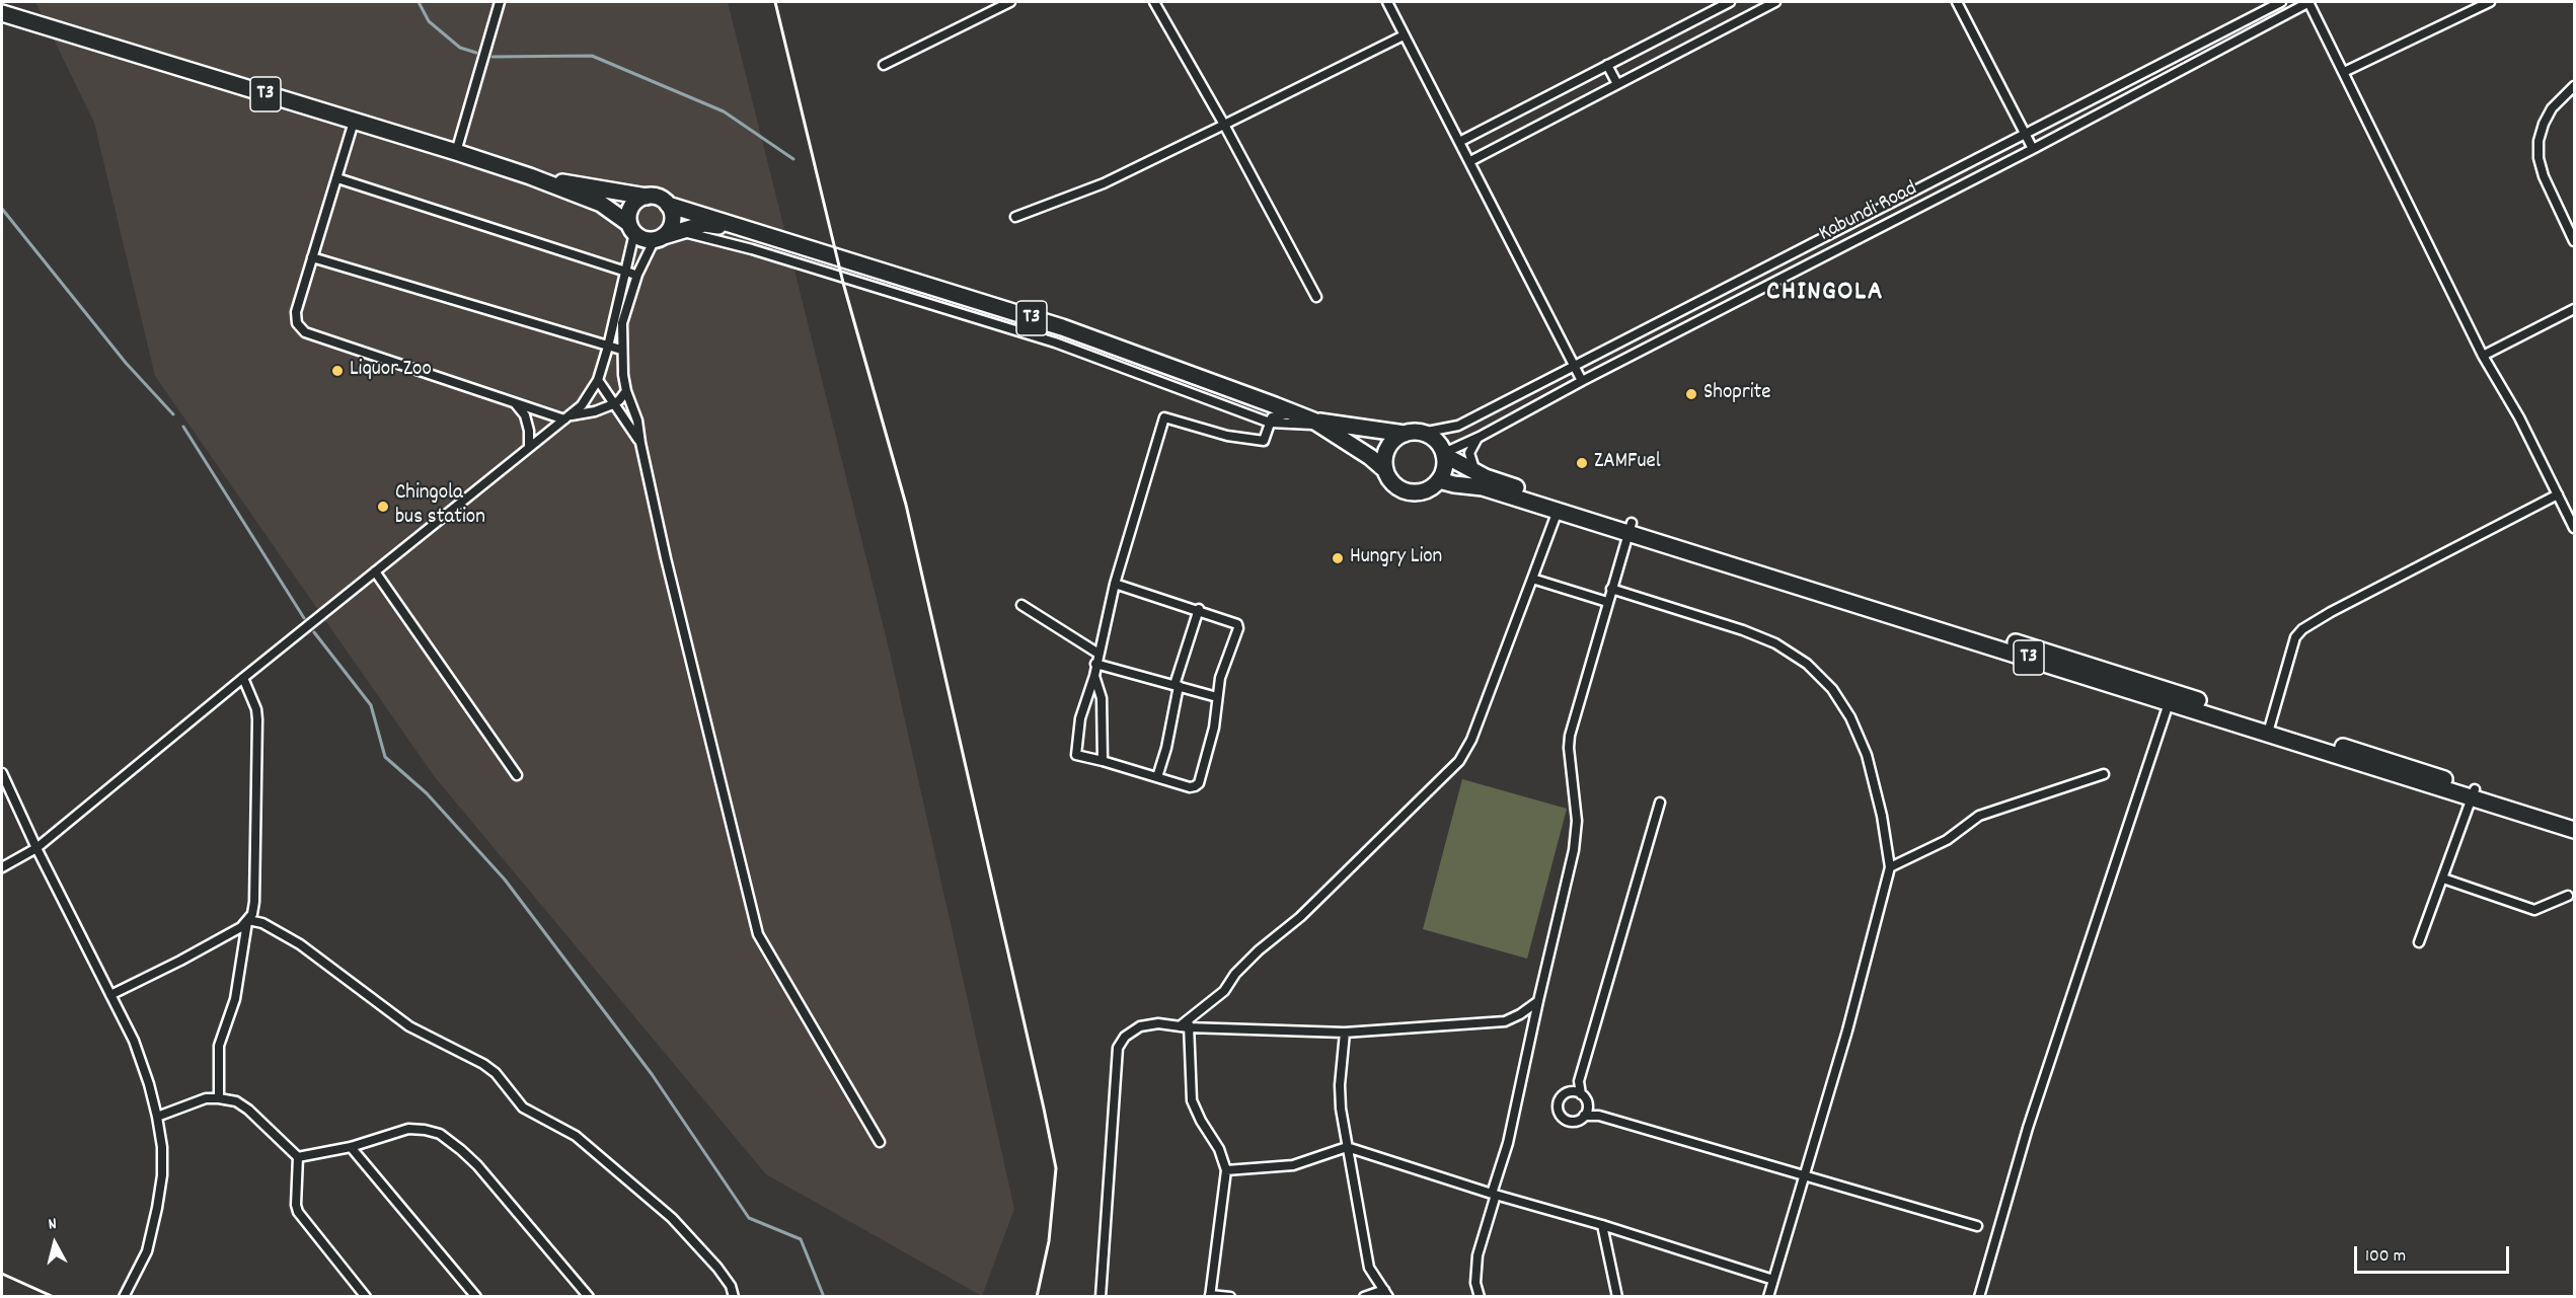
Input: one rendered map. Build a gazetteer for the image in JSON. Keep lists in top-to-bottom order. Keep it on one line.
{"streets":{"highway":["T3"],"street":["Kabundi Road"]},"crossings":[["T3","Kabundi Road"]],"districts":["CHINGOLA"],"places":["Liquor Zoo","Shoprite","ZAMFuel","Chingola bus station","Hungry Lion"],"scale_bar":"100 m","north":"top"}
